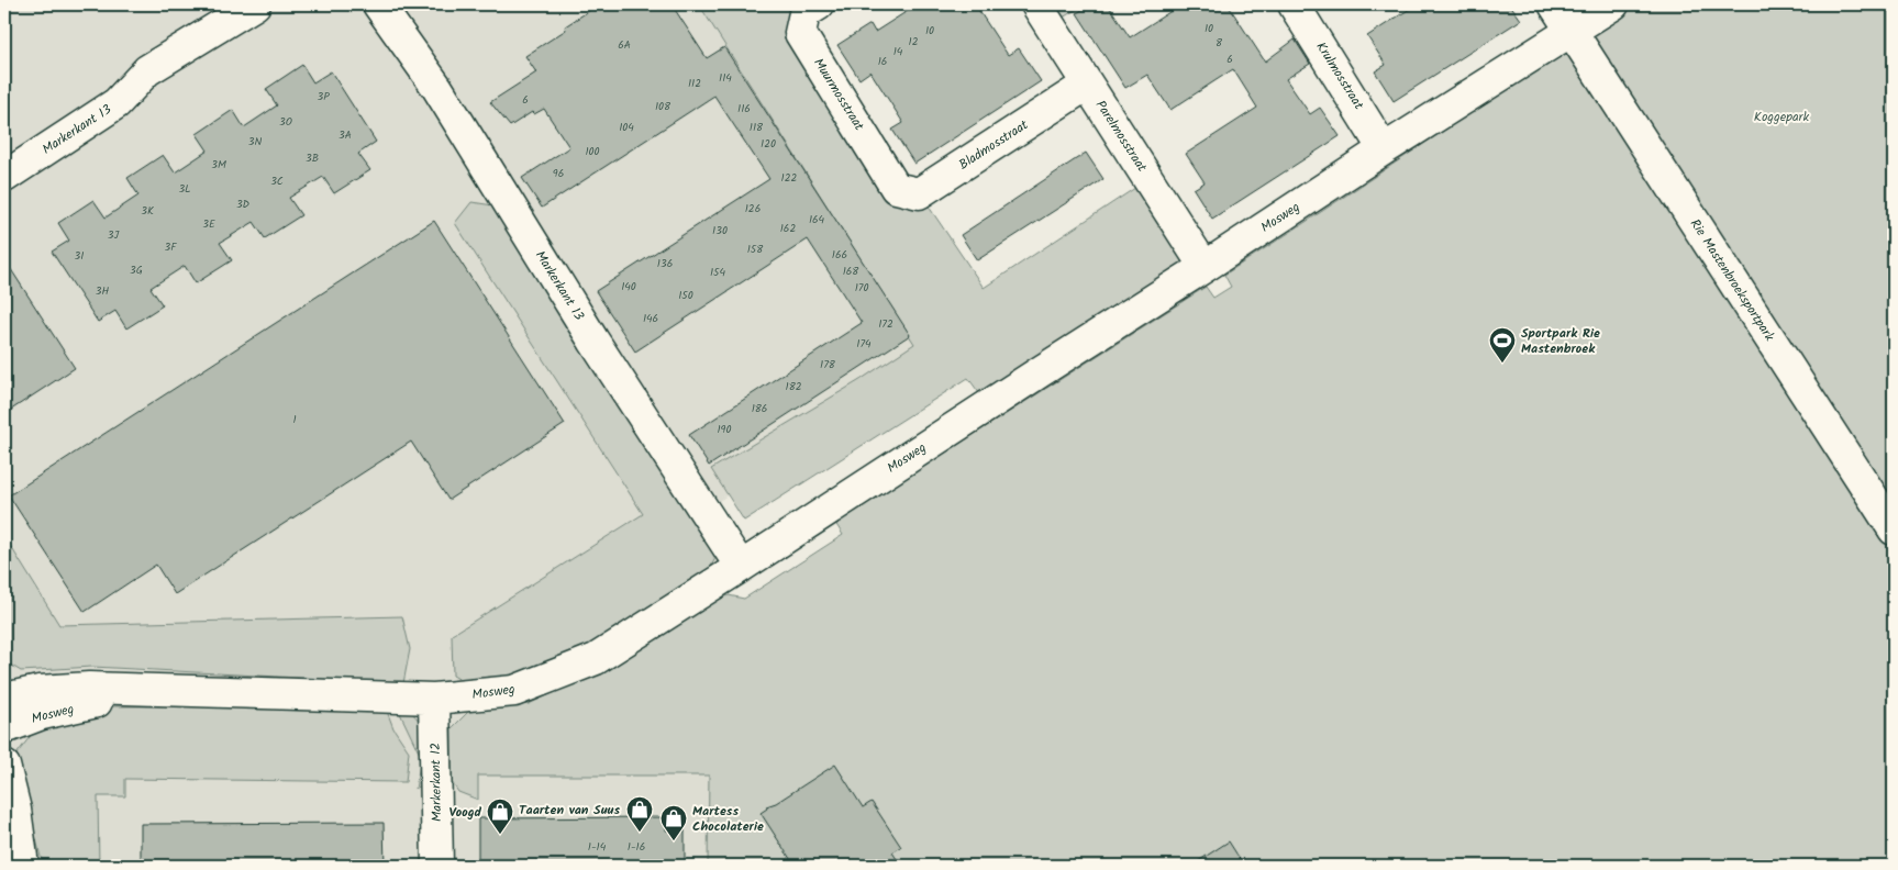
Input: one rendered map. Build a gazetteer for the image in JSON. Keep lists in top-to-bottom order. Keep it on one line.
{"streets":{"street":["Krulmosstraat","Muurmosstraat","Markerkant 13","Parelmosstraat","Bladmosstraat","Mosweg","Rie Mastenbroeksportpark","Markerkant 12"]},"crossings":[["Krulmosstraat","Mosweg"],["Muurmosstraat","Bladmosstraat"],["Markerkant 13","Mosweg"],["Parelmosstraat","Bladmosstraat"],["Parelmosstraat","Mosweg"],["Mosweg","Rie Mastenbroeksportpark"],["Mosweg","Markerkant 12"]],"parks":["Koggepark"],"places":{"sports":["Sportpark Rie Mastenbroek"],"shop":["Taarten van Suus","Voogd","Martess Chocolaterie"]},"house_numbers":["10","10","12","8","6A","14","6","16","114","112","3P","6","108","116","3O","104","118","3A","3N","120","100","3B","3M","96","122","3C","3L","3D","126","3K","164","3E","162","130","3J","3F","158","166","3I","136","3G","168","154","140","170","3H","150","146","172","174","178","182","186","1","190","1-14","1-16"]}
